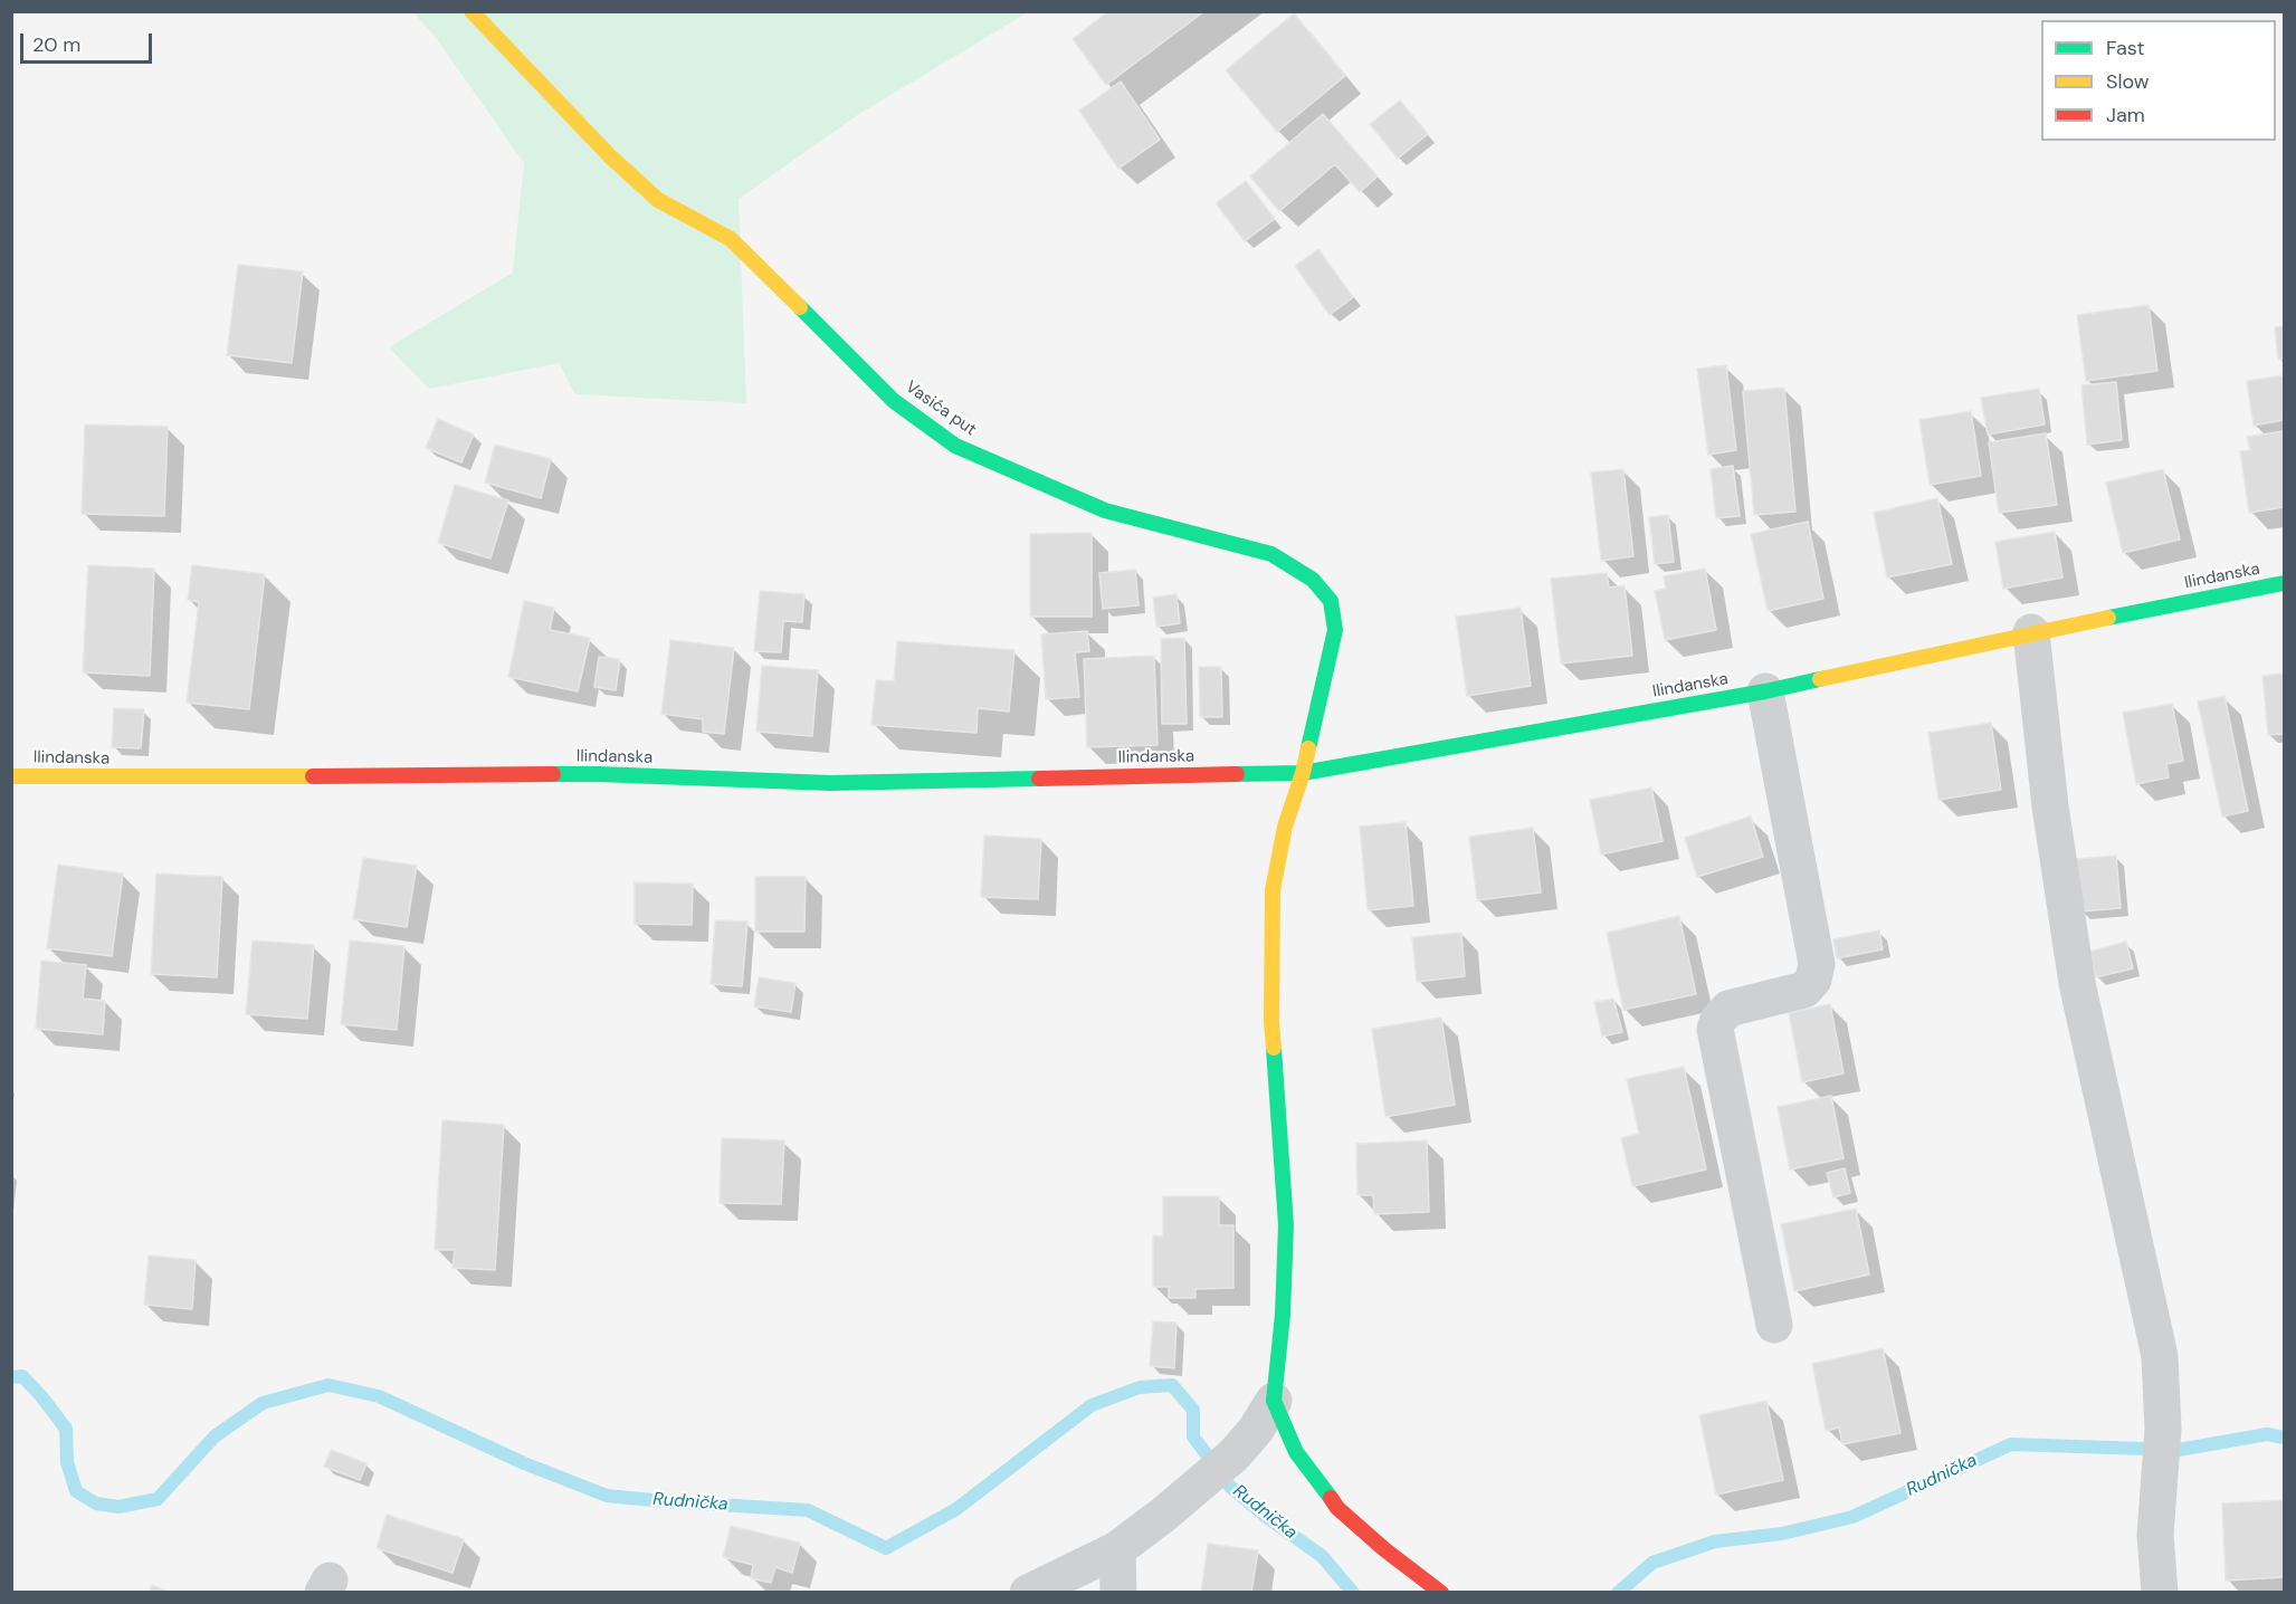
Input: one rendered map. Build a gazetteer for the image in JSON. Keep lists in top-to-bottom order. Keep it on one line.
{"streets":{"street":["Vasića put","Ilindanska"]},"crossings":[["Vasića put","Ilindanska"]],"water":["Rudnička"],"legend":["Fast","Slow","Jam"],"scale_bar":"20 m"}
